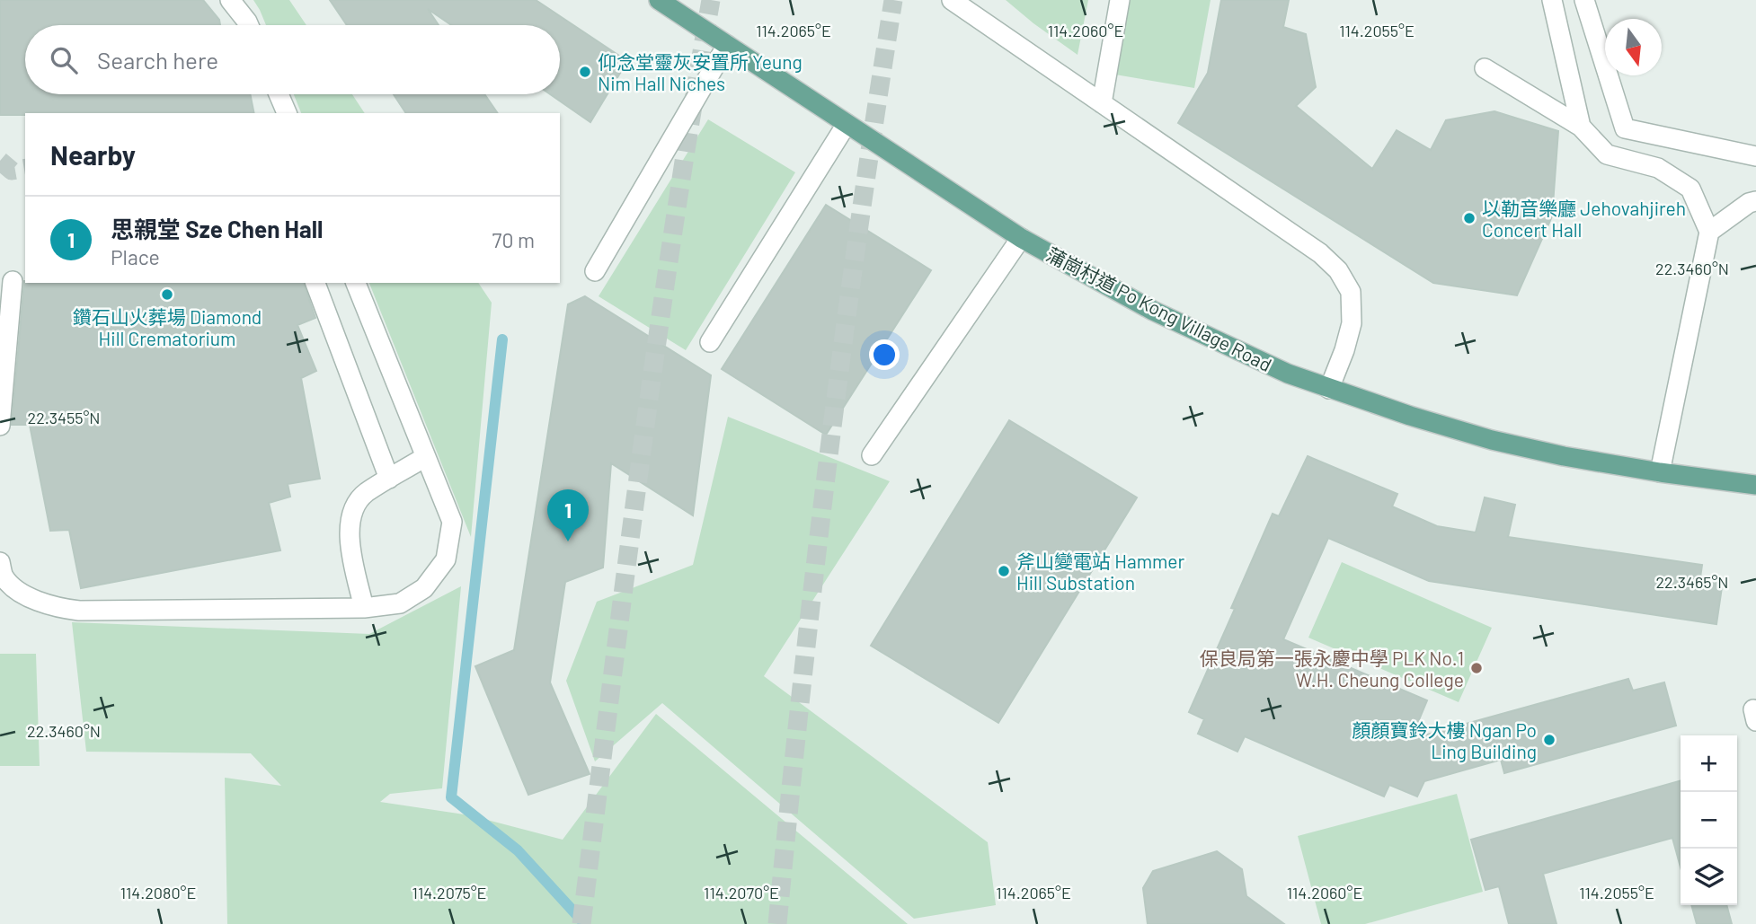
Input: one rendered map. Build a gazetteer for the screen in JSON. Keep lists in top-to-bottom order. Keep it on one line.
{"streets":{"main road":["蒲崗村道 Po Kong Village Road"]},"places":["仰念堂靈灰安置所 Yeung Nim Hall Niches","以勒音樂廳 Jehovahjireh Concert Hall","鑽石山火葬場 Diamond Hill Crematorium","斧山變電站 Hammer Hill Substation","保良局第一張永慶中學 PLK No.1 W.H. Cheung College","顏顏寶鈴大樓 Ngan Po Ling Building"],"north":"bottom","page":{"search":"Search here","heading":"Nearby","list":[{"mark":"1","name":"思親堂 Sze Chen Hall","note":"Place","value":"70 m"}],"pins":"1","map_buttons":["+","−"]},"coordinates":["114.2065°E","114.2060°E","114.2055°E","22.3460°N","22.3455°N","22.3465°N","114.2080°E","114.2075°E","114.2070°E"]}
